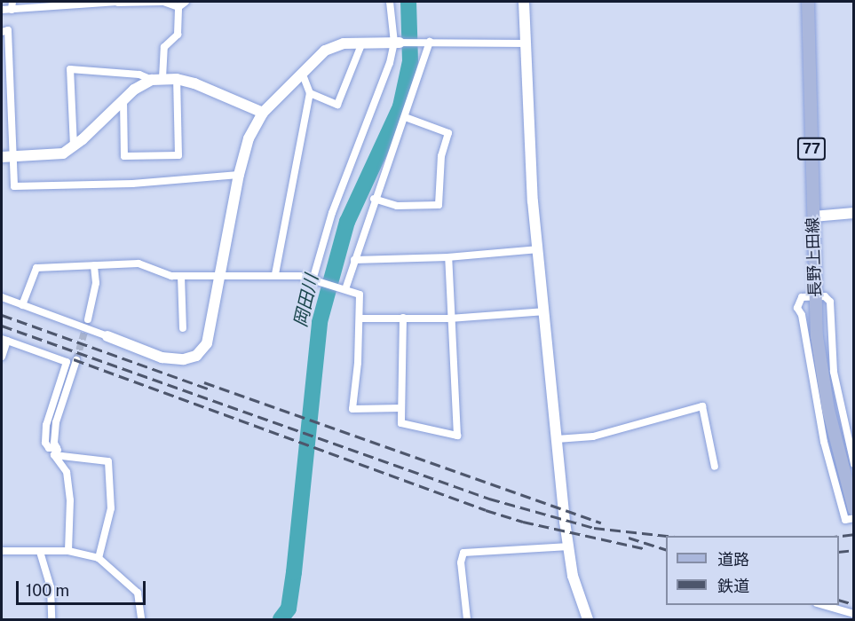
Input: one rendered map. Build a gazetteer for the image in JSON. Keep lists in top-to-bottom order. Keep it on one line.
{"streets":{"main road":["77","長野上田線"]},"water":["岡田川"],"legend":["道路","鉄道"],"scale_bar":"100 m"}
